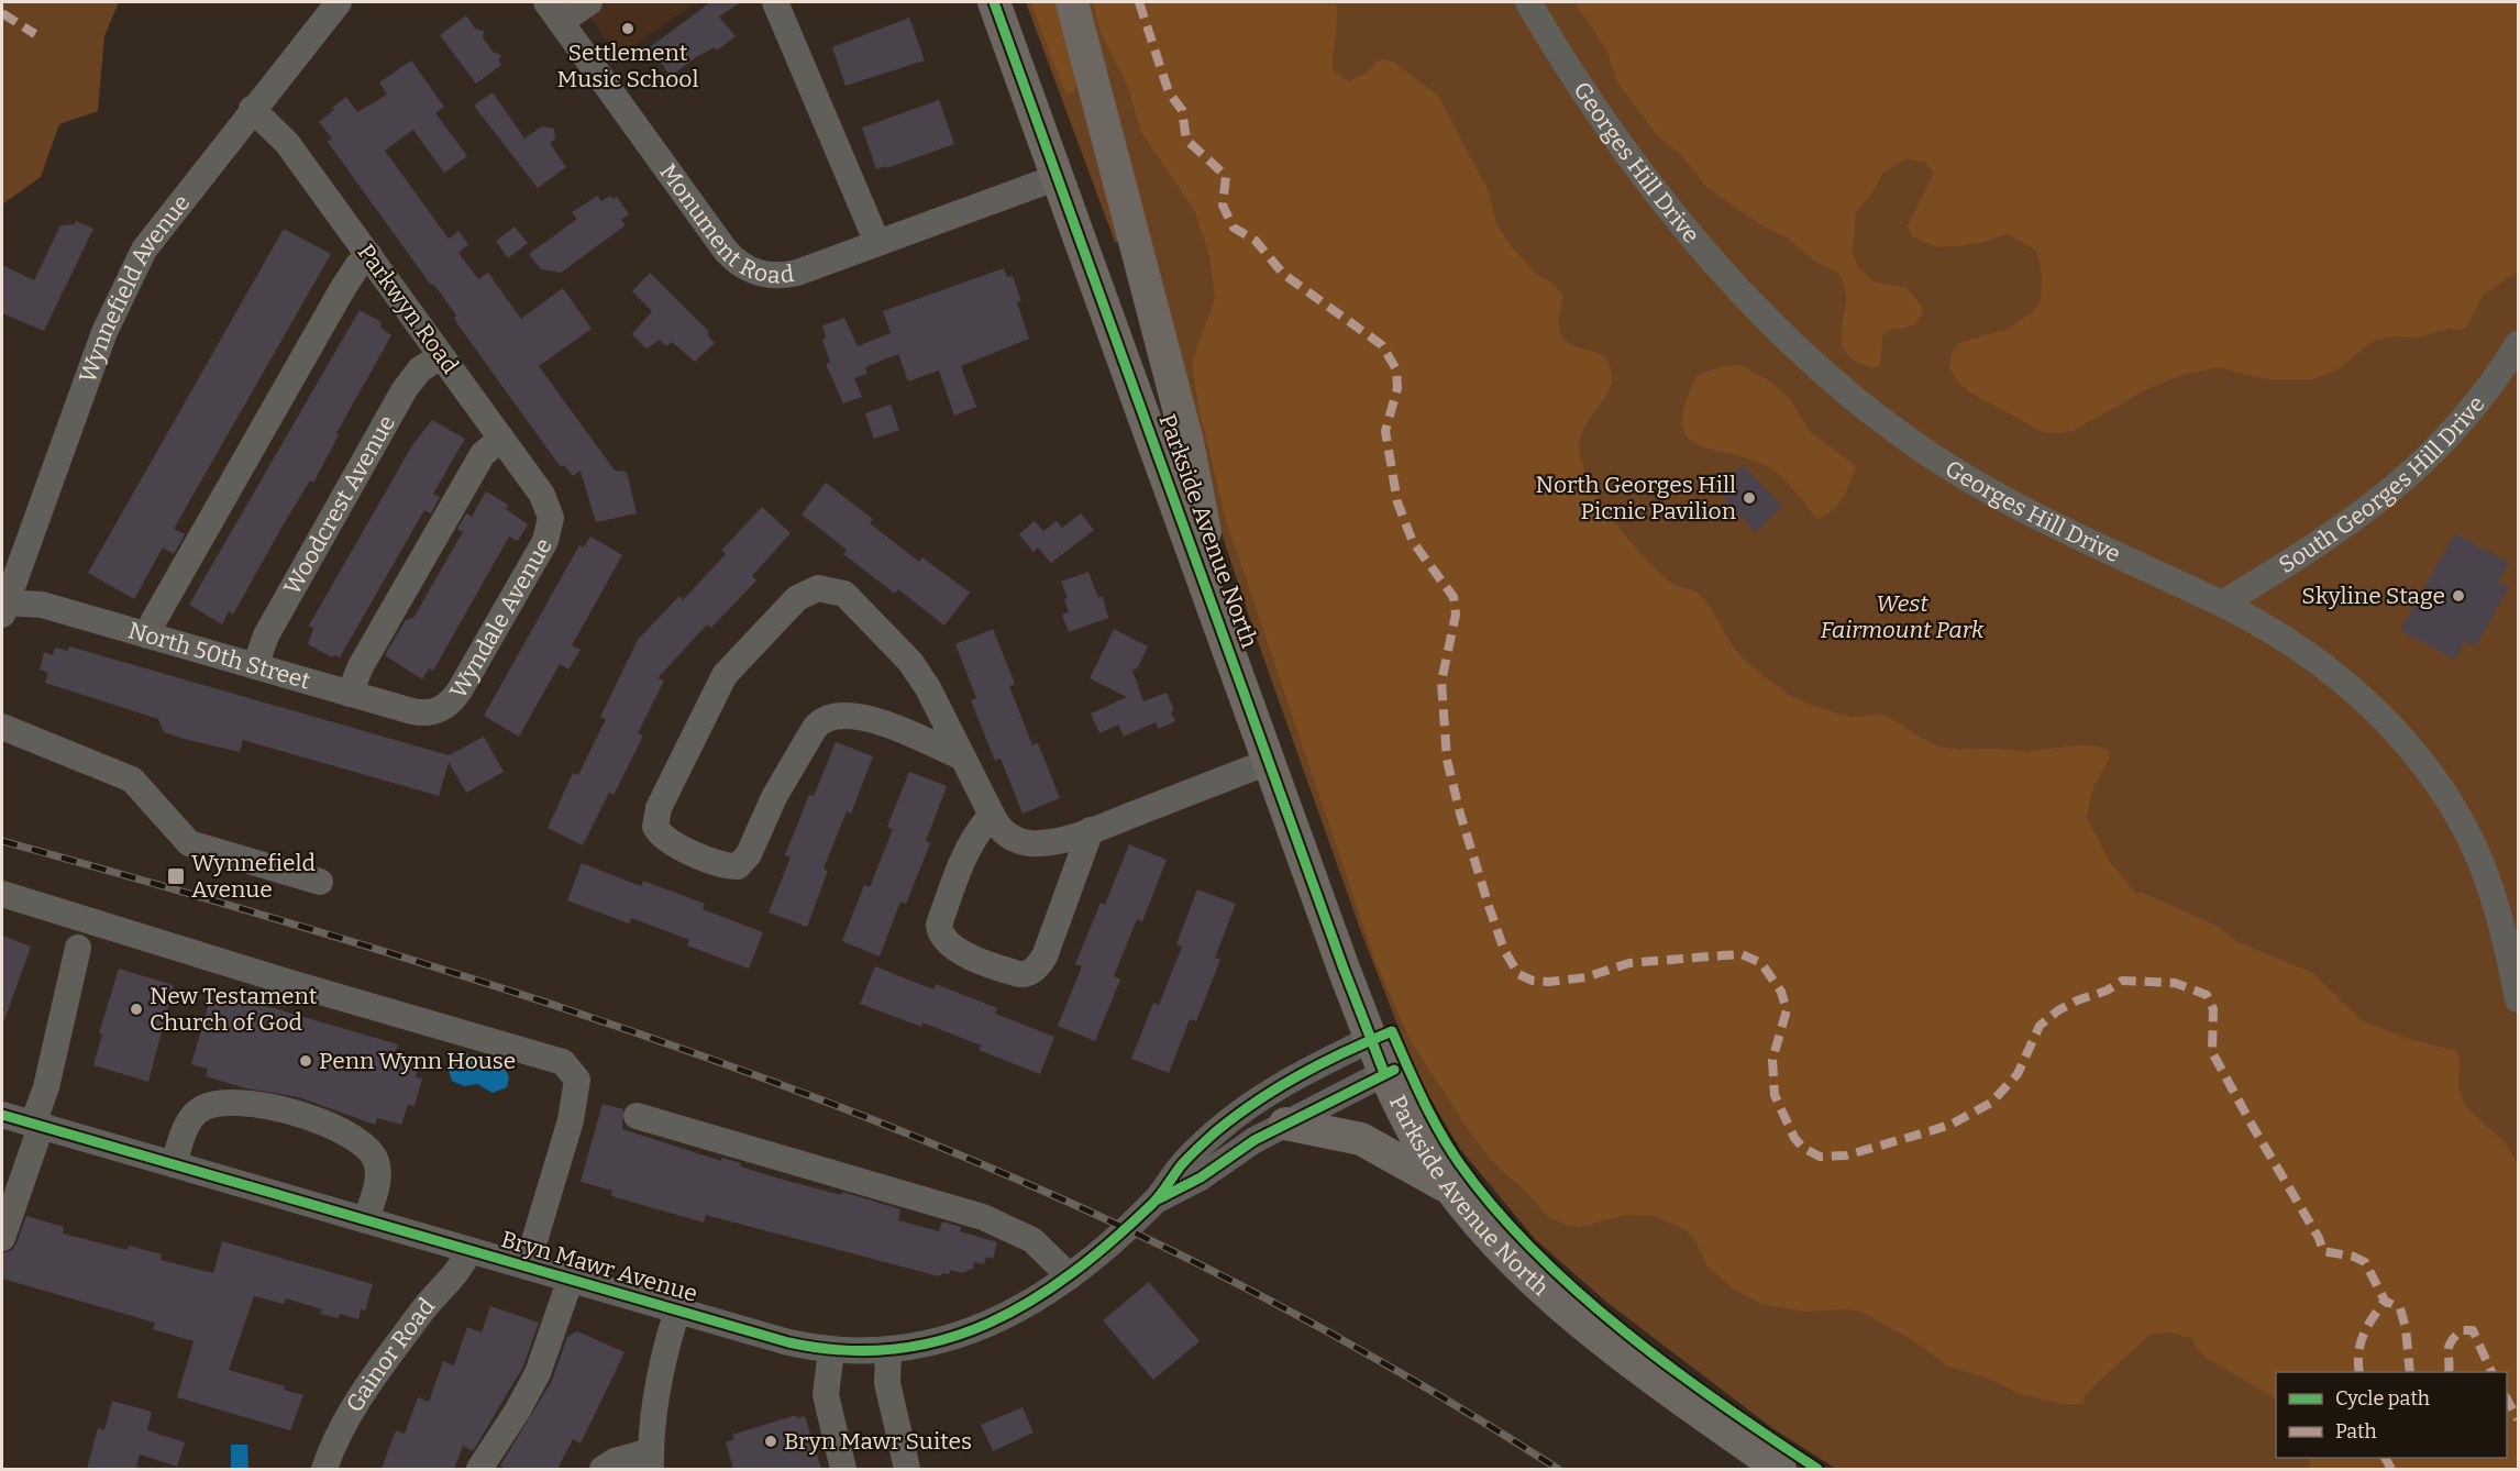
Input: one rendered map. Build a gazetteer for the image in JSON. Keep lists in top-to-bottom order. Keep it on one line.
{"streets":{"main road":["Parkside Avenue North"],"street":["Georges Hill Drive","Monument Road","Wynnefield Avenue","Parkwyn Road","South Georges Hill Drive","Woodcrest Avenue","Wyndale Avenue","North 50th Street","Bryn Mawr Avenue","Gainor Road"]},"crossings":[["Georges Hill Drive","South Georges Hill Drive"],["Monument Road","Parkside Avenue North"],["Wynnefield Avenue","Parkwyn Road"],["Wynnefield Avenue","North 50th Street"],["Parkwyn Road","Woodcrest Avenue"],["Parkwyn Road","Wyndale Avenue"],["Woodcrest Avenue","North 50th Street"],["Parkside Avenue North","Bryn Mawr Avenue"],["Wyndale Avenue","North 50th Street"],["Bryn Mawr Avenue","Gainor Road"]],"parks":["West Fairmount Park"],"places":{"other":["Settlement Music School","North Georges Hill Picnic Pavilion","Skyline Stage","New Testament Church of God","Penn Wynn House","Bryn Mawr Suites"],"transit":["Wynnefield Avenue"]},"legend":["Cycle path","Path"]}
